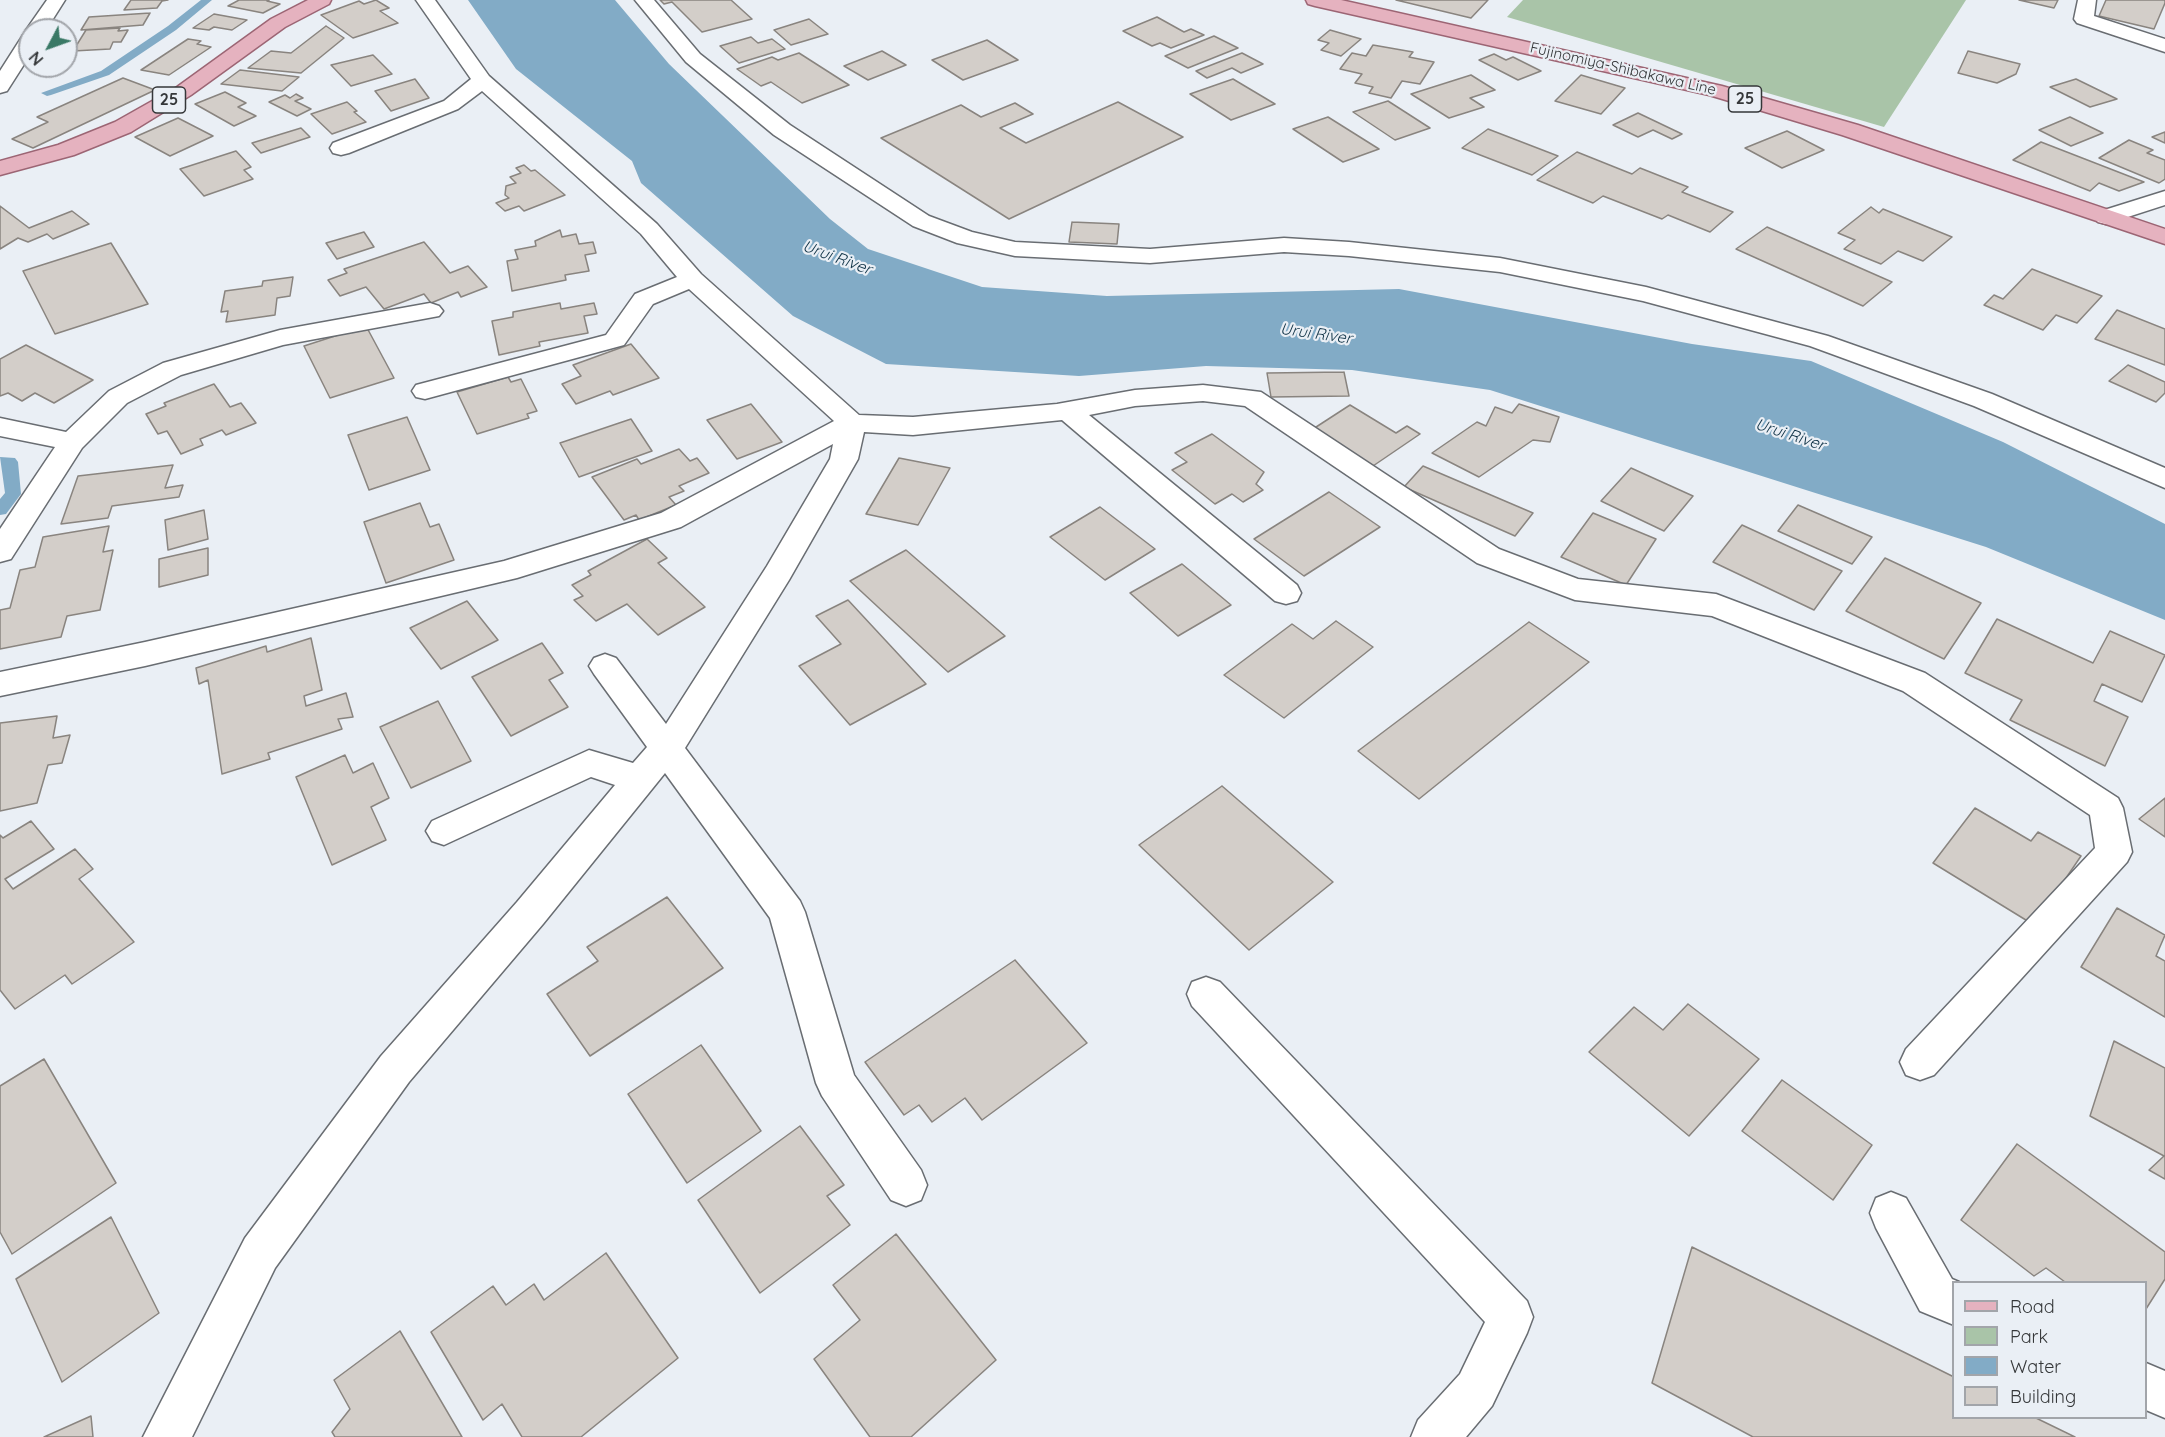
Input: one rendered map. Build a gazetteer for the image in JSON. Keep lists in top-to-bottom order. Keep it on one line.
{"streets":{"main road":["Fujinomiya-Shibakawa Line","25"]},"water":["Urui River"],"legend":["Road","Park","Water","Building"],"north":"bottom left"}
